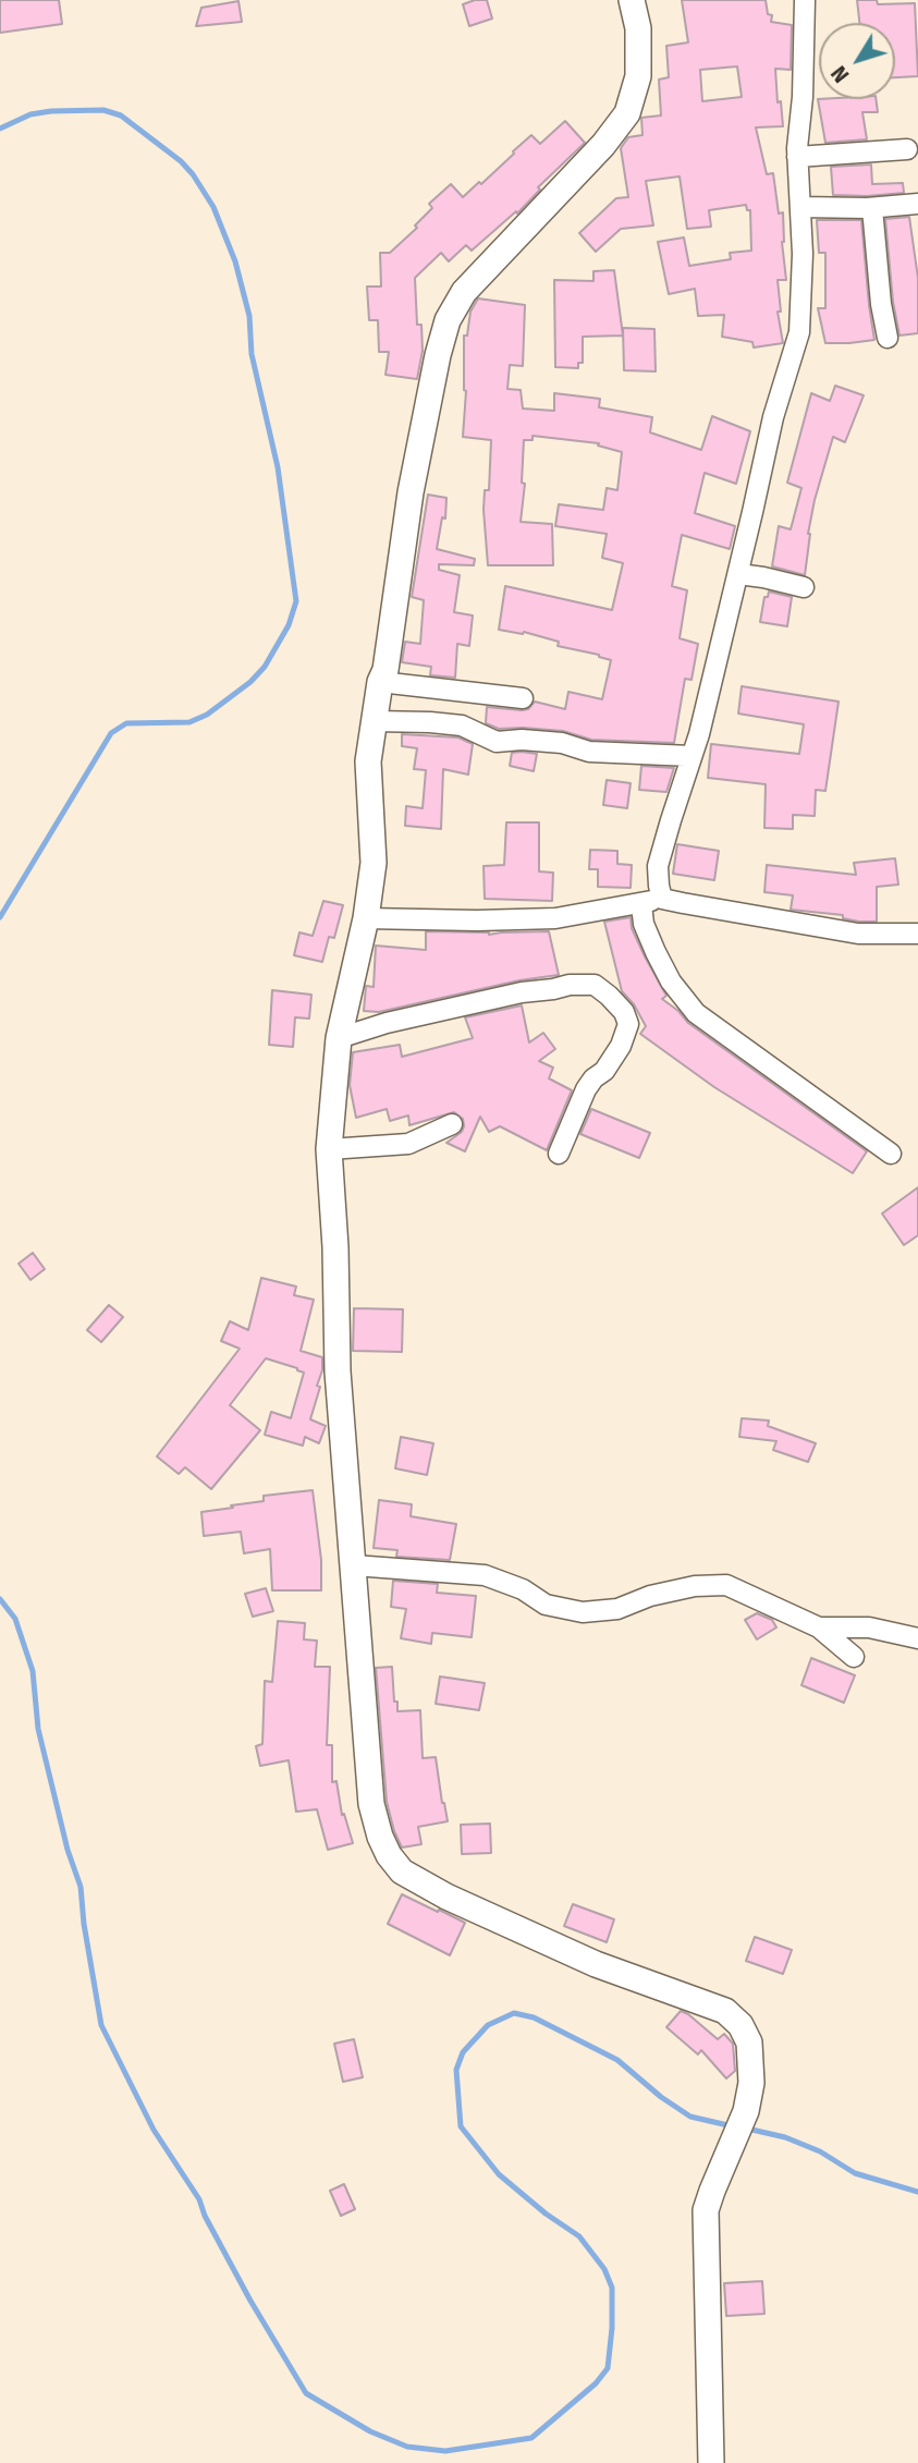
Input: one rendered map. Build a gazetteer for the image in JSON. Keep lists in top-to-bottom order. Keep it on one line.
{"north":"bottom left"}
